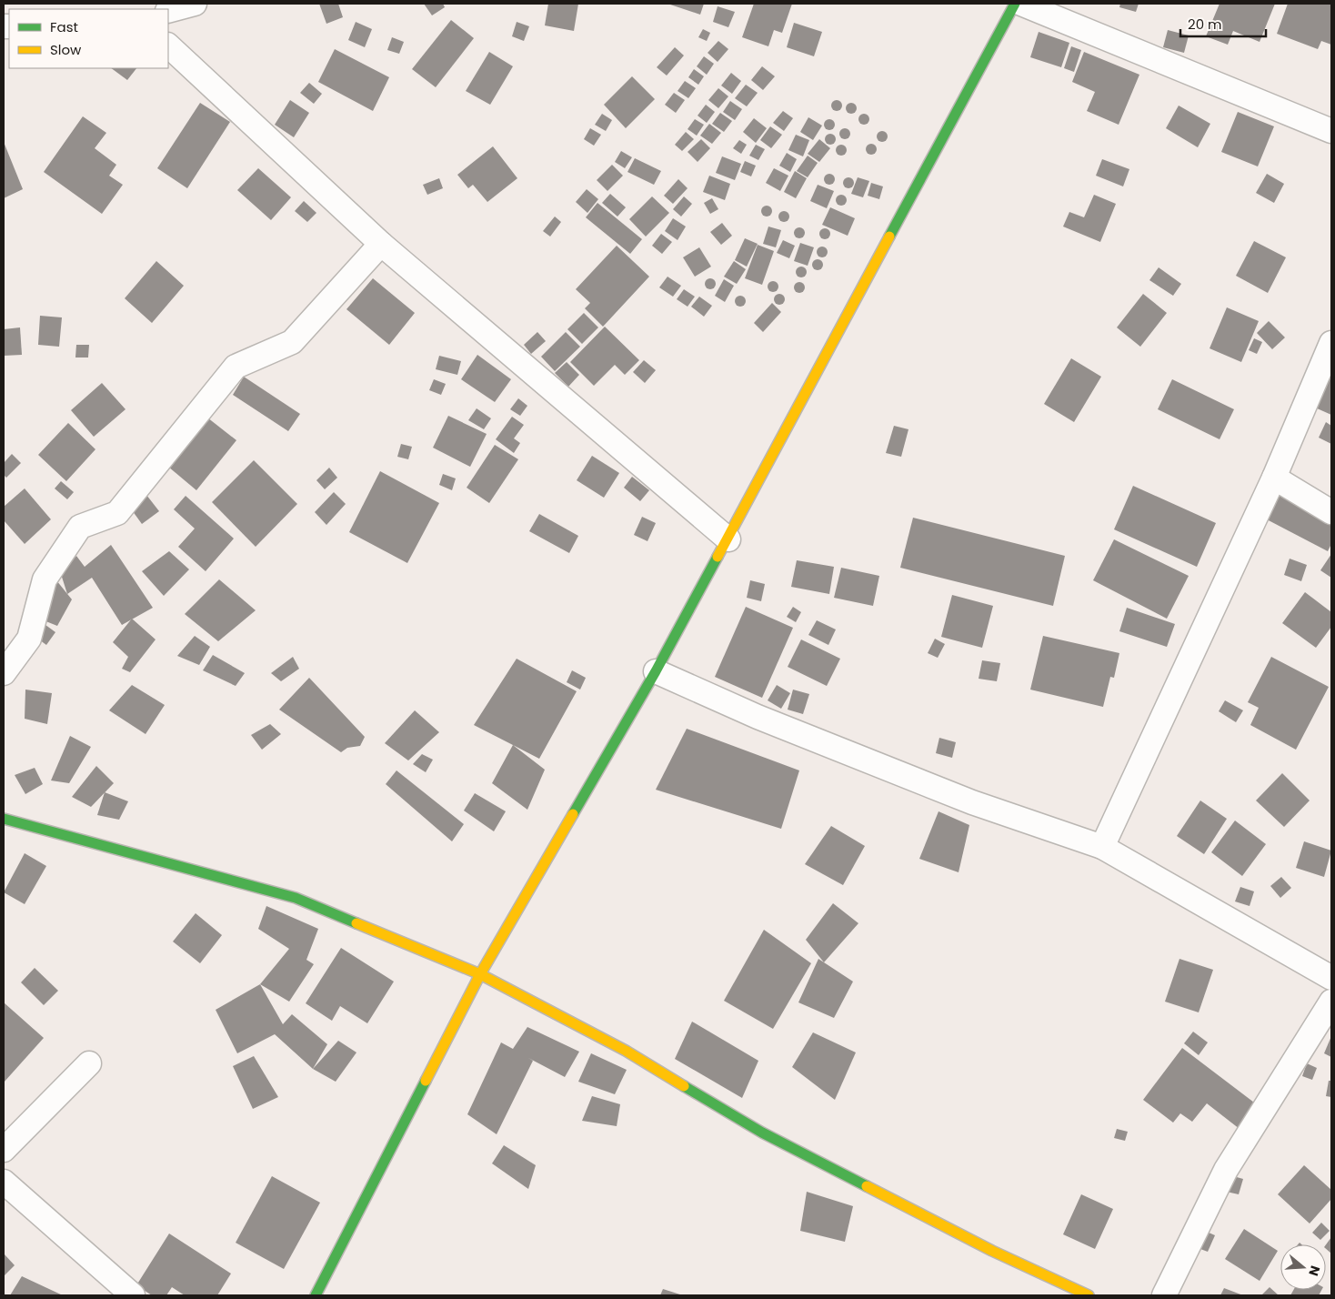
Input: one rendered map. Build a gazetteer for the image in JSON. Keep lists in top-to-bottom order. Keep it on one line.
{"legend":["Fast","Slow"],"scale_bar":"20 m","north":"right"}
